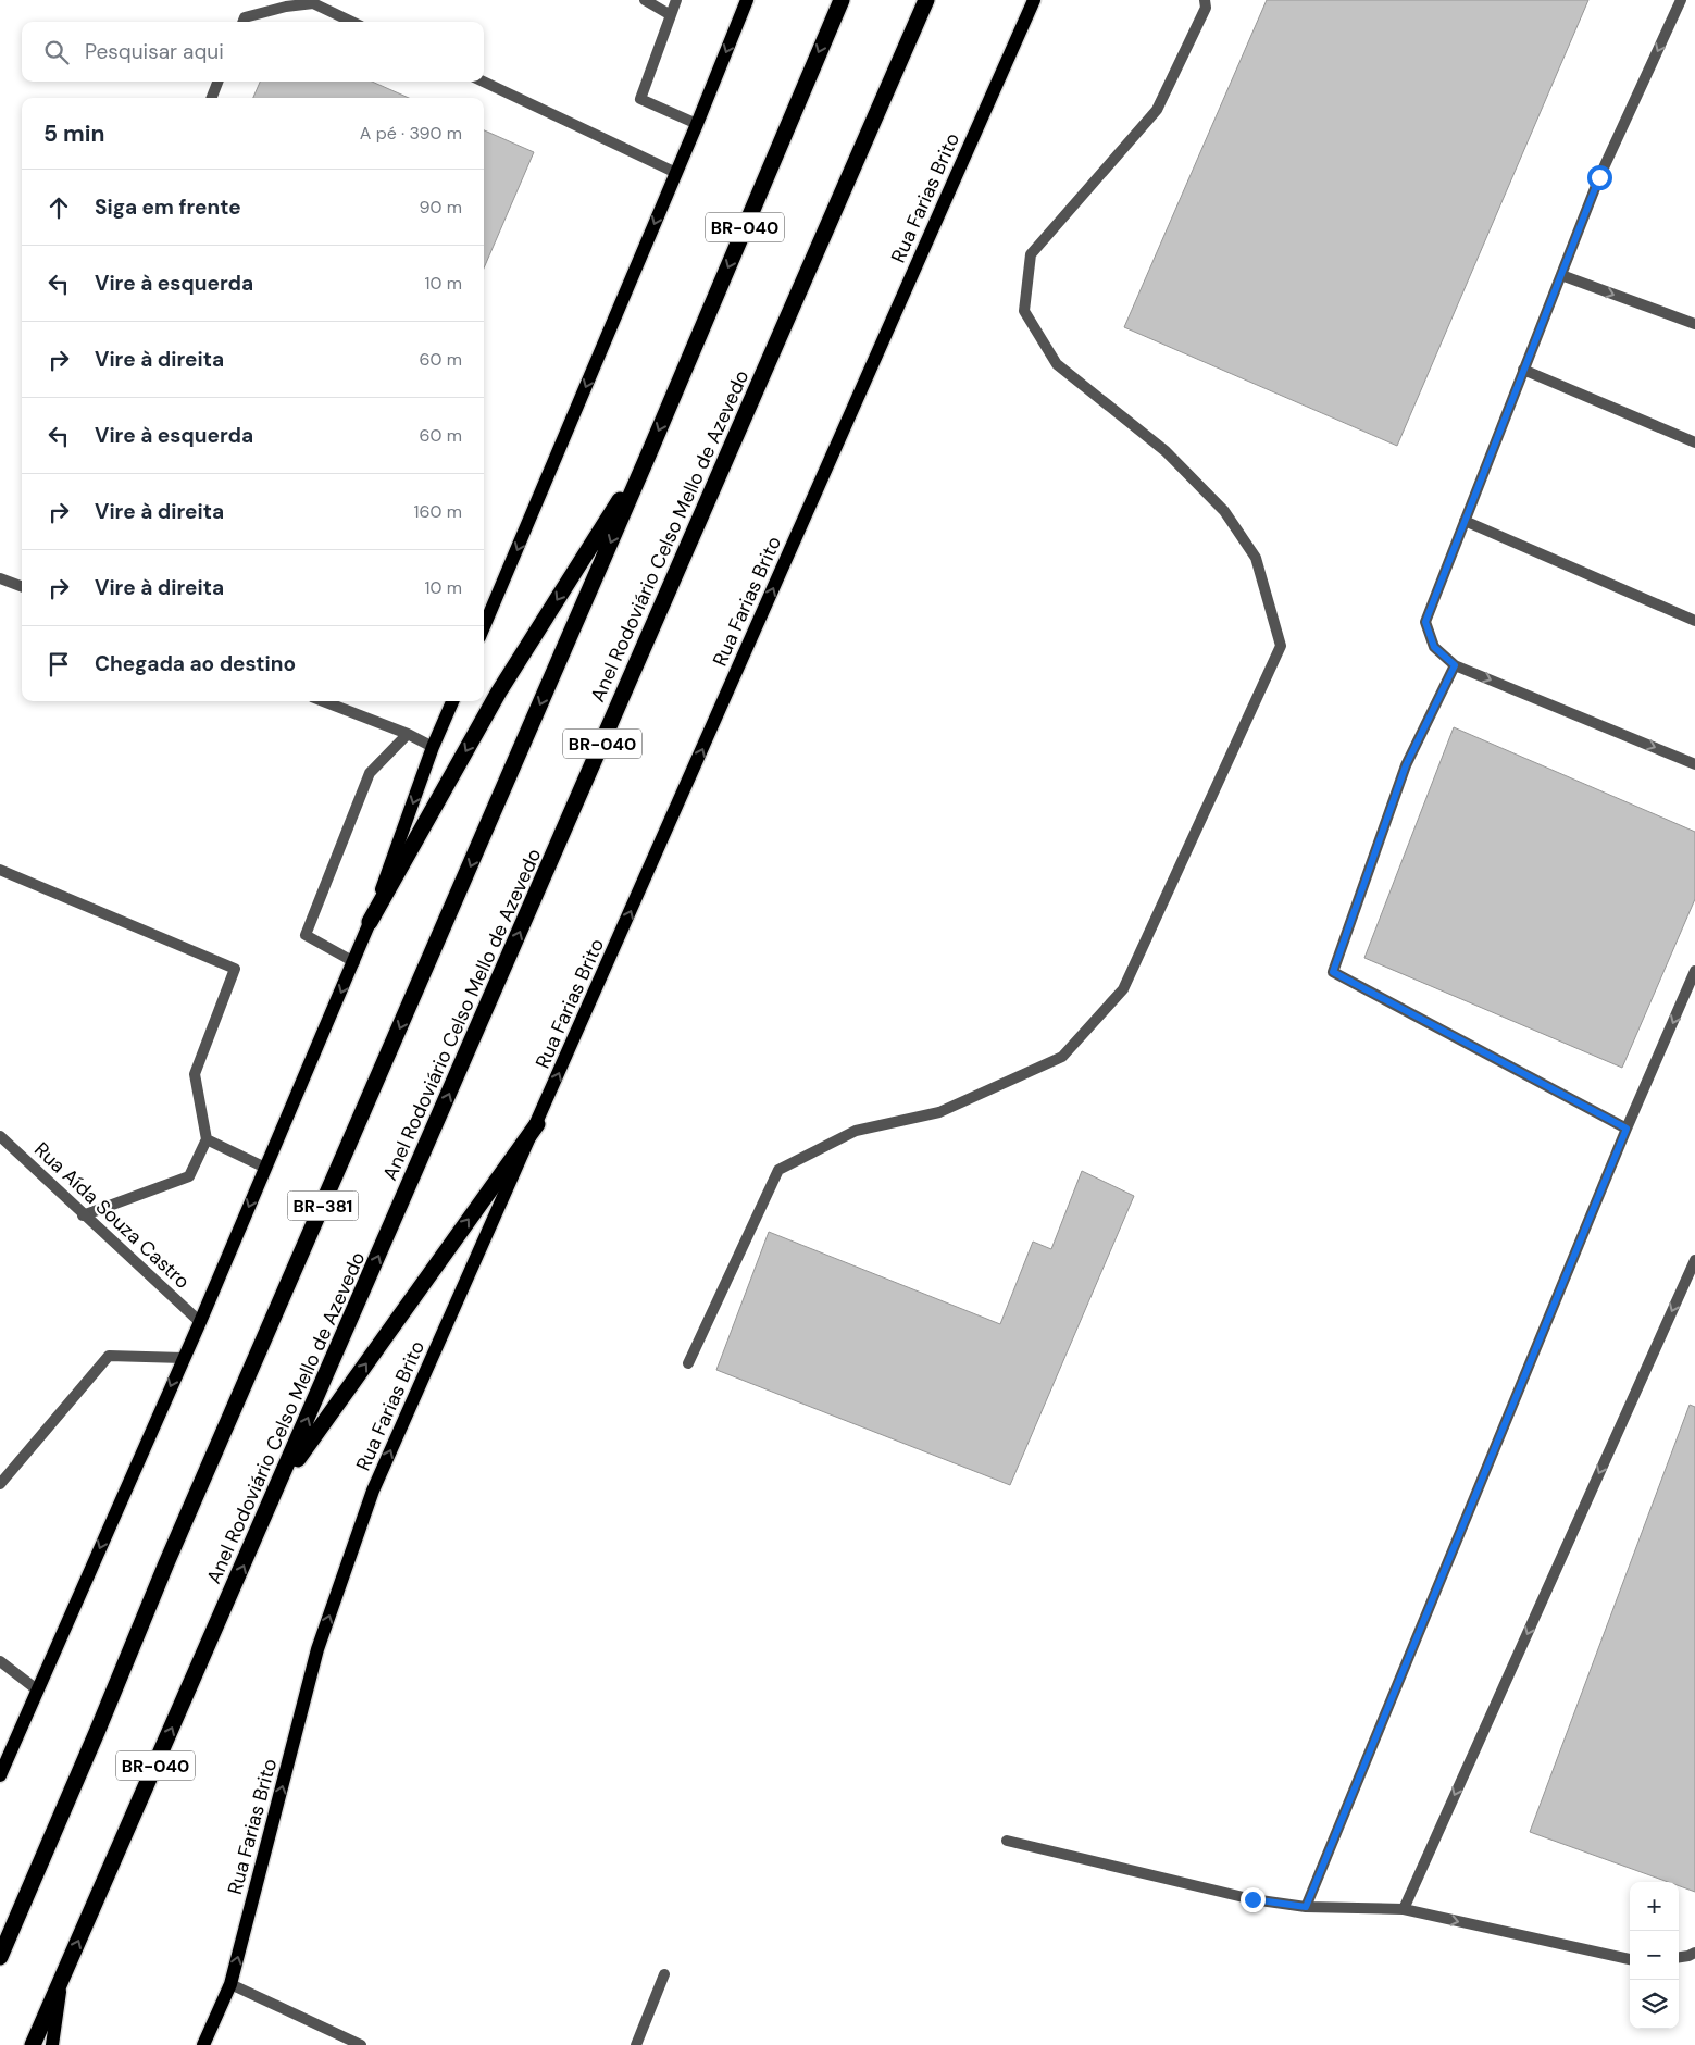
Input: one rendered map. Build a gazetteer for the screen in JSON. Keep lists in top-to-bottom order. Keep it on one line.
{"streets":{"highway":["BR-040","Anel Rodoviário Celso Mello de Azevedo","BR-381"],"main road":["Rua Farias Brito"],"street":["Rua Aída Souza Castro"]},"crossings":[["BR-040","BR-381"]],"one_way":["Rua Farias Brito"],"page":{"search":"Pesquisar aqui","heading":["5 min","A pé · 390 m"],"list":[["Siga em frente","90 m"],["Vire à esquerda","10 m"],["Vire à direita","60 m"],["Vire à esquerda","60 m"],["Vire à direita","160 m"],["Vire à direita","10 m"],"Chegada ao destino"],"map_buttons":["+","−"]}}
